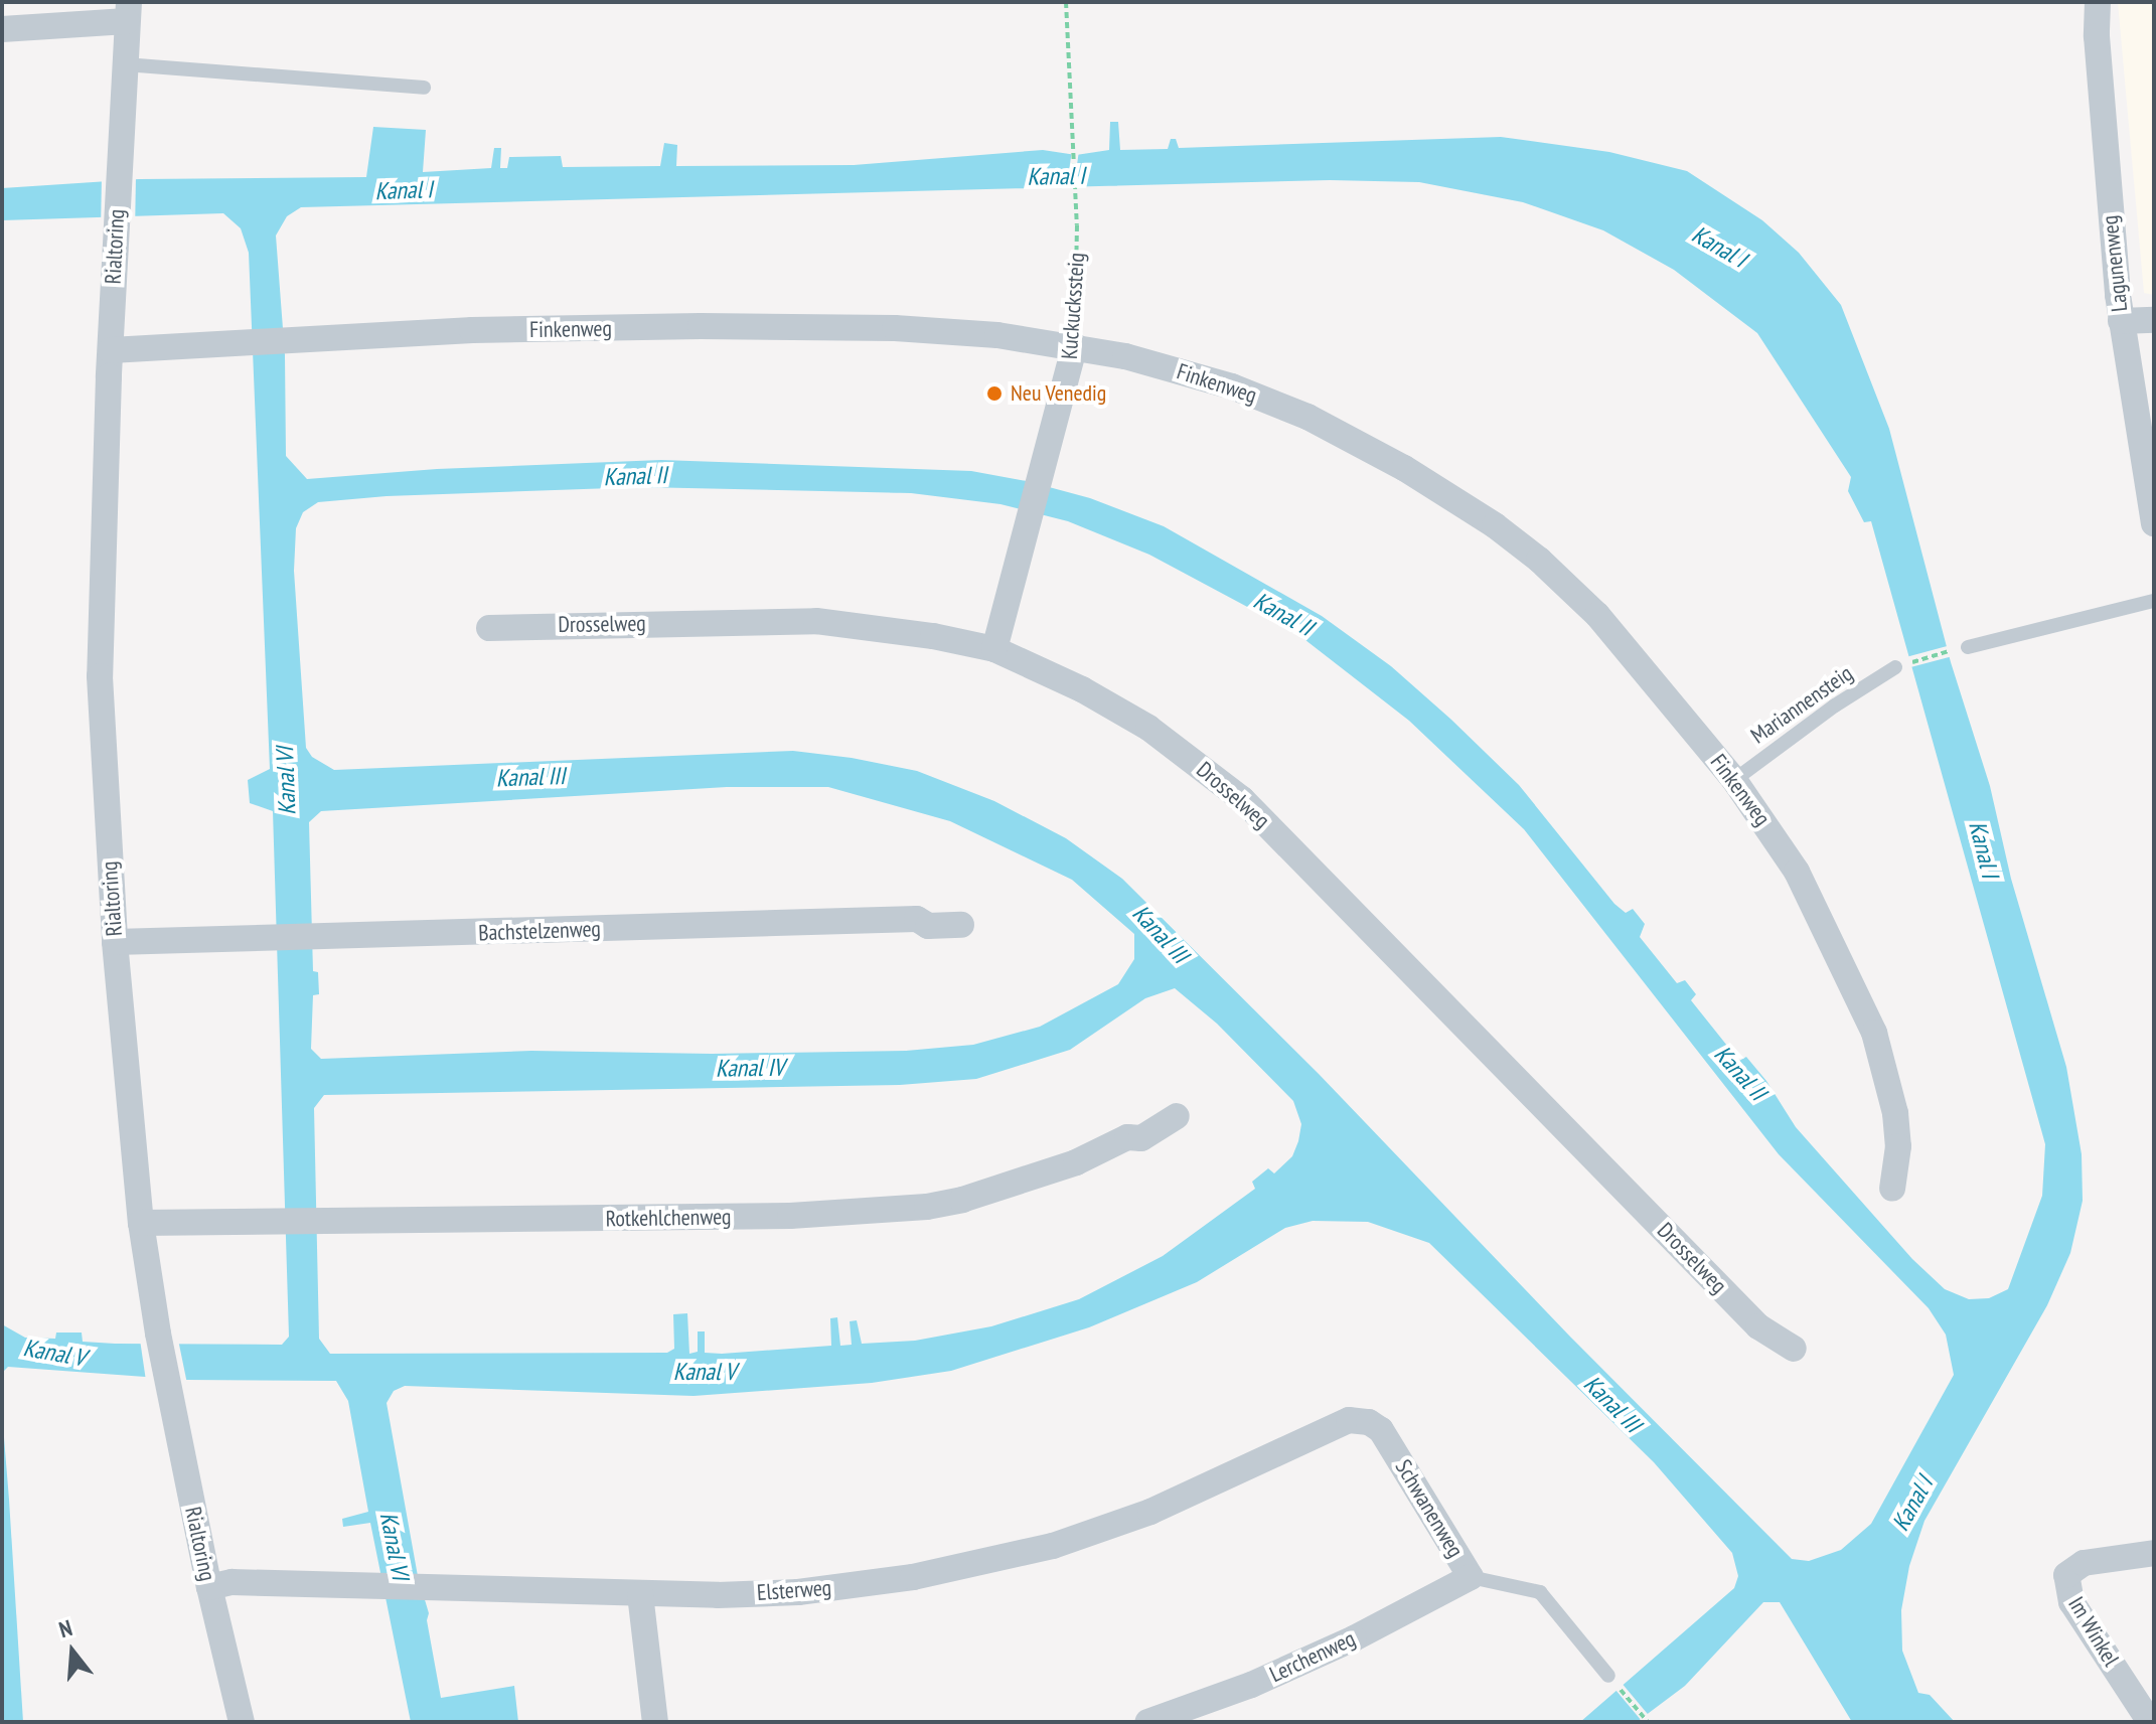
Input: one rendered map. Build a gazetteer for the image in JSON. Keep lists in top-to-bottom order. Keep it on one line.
{"streets":{"street":["Rialtoring","Lagunenweg","Kuckuckssteig","Finkenweg","Drosselweg","Bachstelzenweg","Rotkehlchenweg","Schwanenweg","Elsterweg","Im Winkel","Lerchenweg"],"lane":["Mariannensteig"]},"crossings":[["Rialtoring","Finkenweg"],["Rialtoring","Bachstelzenweg"],["Rialtoring","Rotkehlchenweg"],["Rialtoring","Elsterweg"],["Kuckuckssteig","Finkenweg"],["Kuckuckssteig","Drosselweg"],["Finkenweg","Mariannensteig"],["Schwanenweg","Elsterweg"],["Schwanenweg","Lerchenweg"]],"water":["Kanal I","Kanal II","Kanal III","Kanal VI","Kanal IV","Kanal V"],"places":["Neu Venedig"],"north":"top"}
